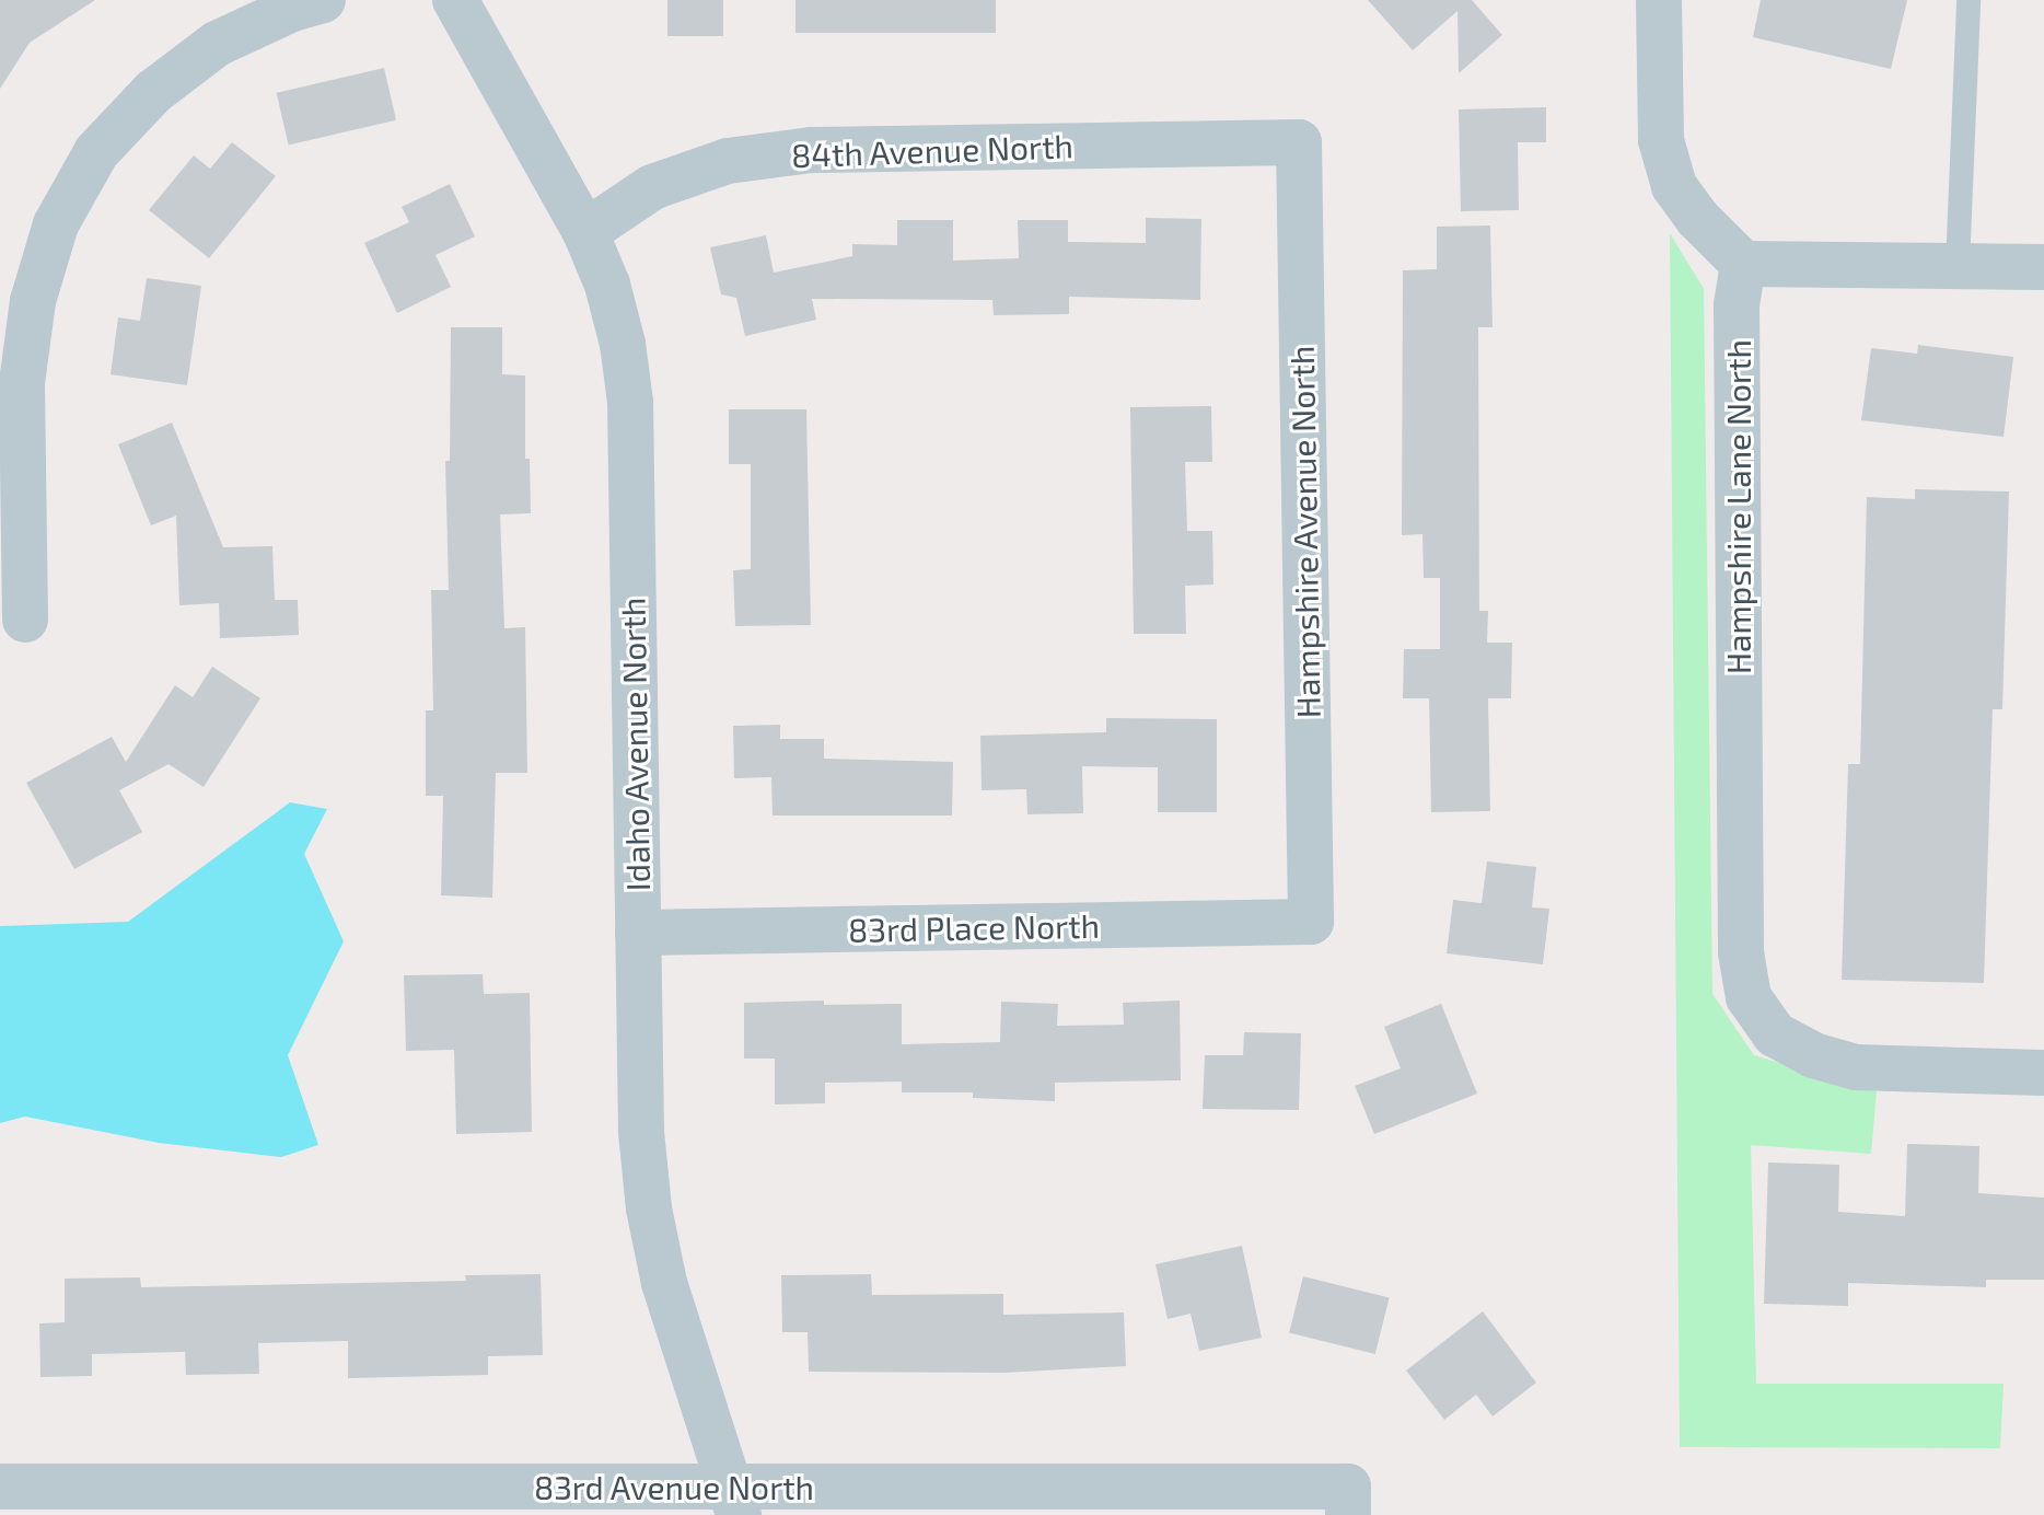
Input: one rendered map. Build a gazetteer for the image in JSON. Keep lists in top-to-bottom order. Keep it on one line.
{"streets":{"street":["84th Avenue North","Hampshire Lane North","Hampshire Avenue North","Idaho Avenue North","83rd Place North","83rd Avenue North"]},"crossings":[["84th Avenue North","Hampshire Avenue North"],["84th Avenue North","Idaho Avenue North"],["Hampshire Avenue North","83rd Place North"],["Idaho Avenue North","83rd Place North"],["Idaho Avenue North","83rd Avenue North"]]}
